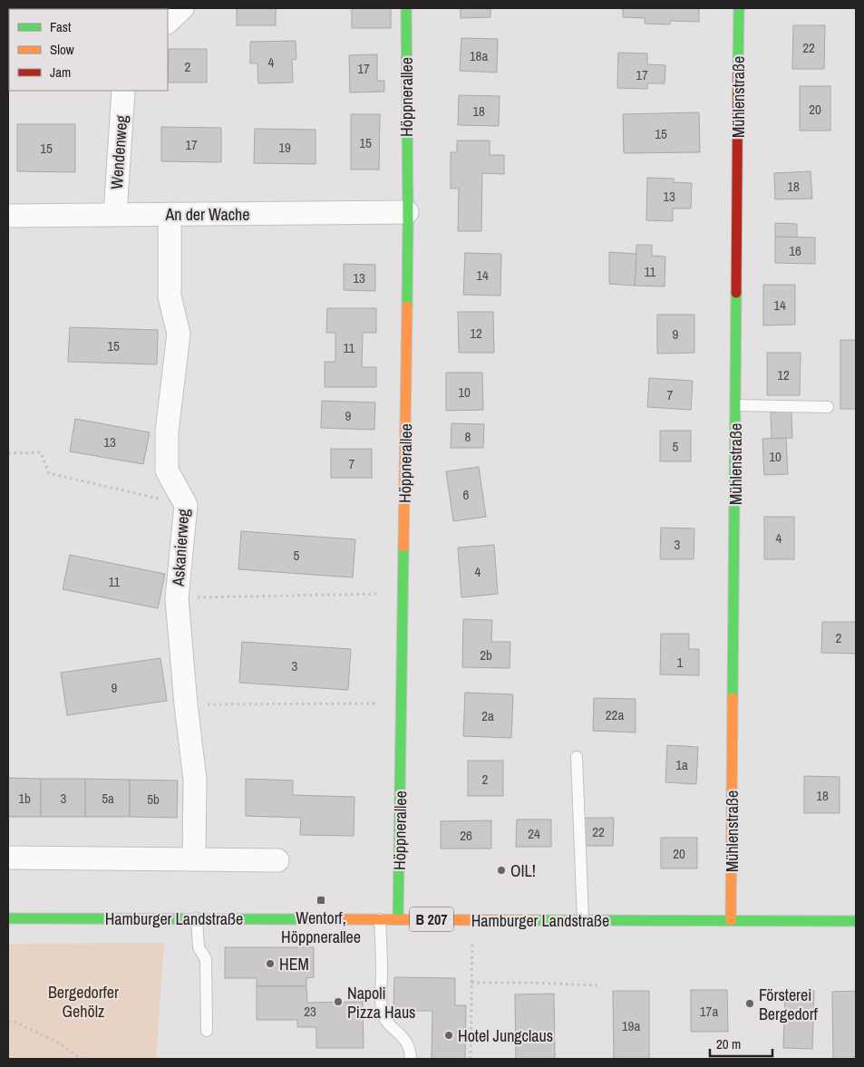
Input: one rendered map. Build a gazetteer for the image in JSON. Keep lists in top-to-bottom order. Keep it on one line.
{"streets":{"street":["Höppnerallee","Mühlenstraße","Wendenweg","An der Wache","Askanierweg","Hamburger Landstraße","B 207"]},"crossings":[["Höppnerallee","An der Wache"],["Höppnerallee","Hamburger Landstraße"],["Mühlenstraße","Hamburger Landstraße"],["Wendenweg","An der Wache"],["An der Wache","Askanierweg"]],"parks":["Bergedorfer Gehölz"],"places":{"other":["OIL!","HEM","Napoli Pizza Haus","Försterei Bergedorf","Hotel Jungclaus"],"transit":["Wentorf, Höppnerallee"]},"house_numbers":["22","18a","4","2","17","17","20","18","15","15","17","19","15","18","13","16","11","14","13","14","12","9","15","11","12","10","7","9","8","13","5","10","7","6","4","3","5","4","11","2","2b","1","3","9","22a","2a","1a","2","18","1b","3","5a","5b","22","24","26","20","23","17a","19a"],"legend":["Fast","Slow","Jam"],"scale_bar":"20 m"}
